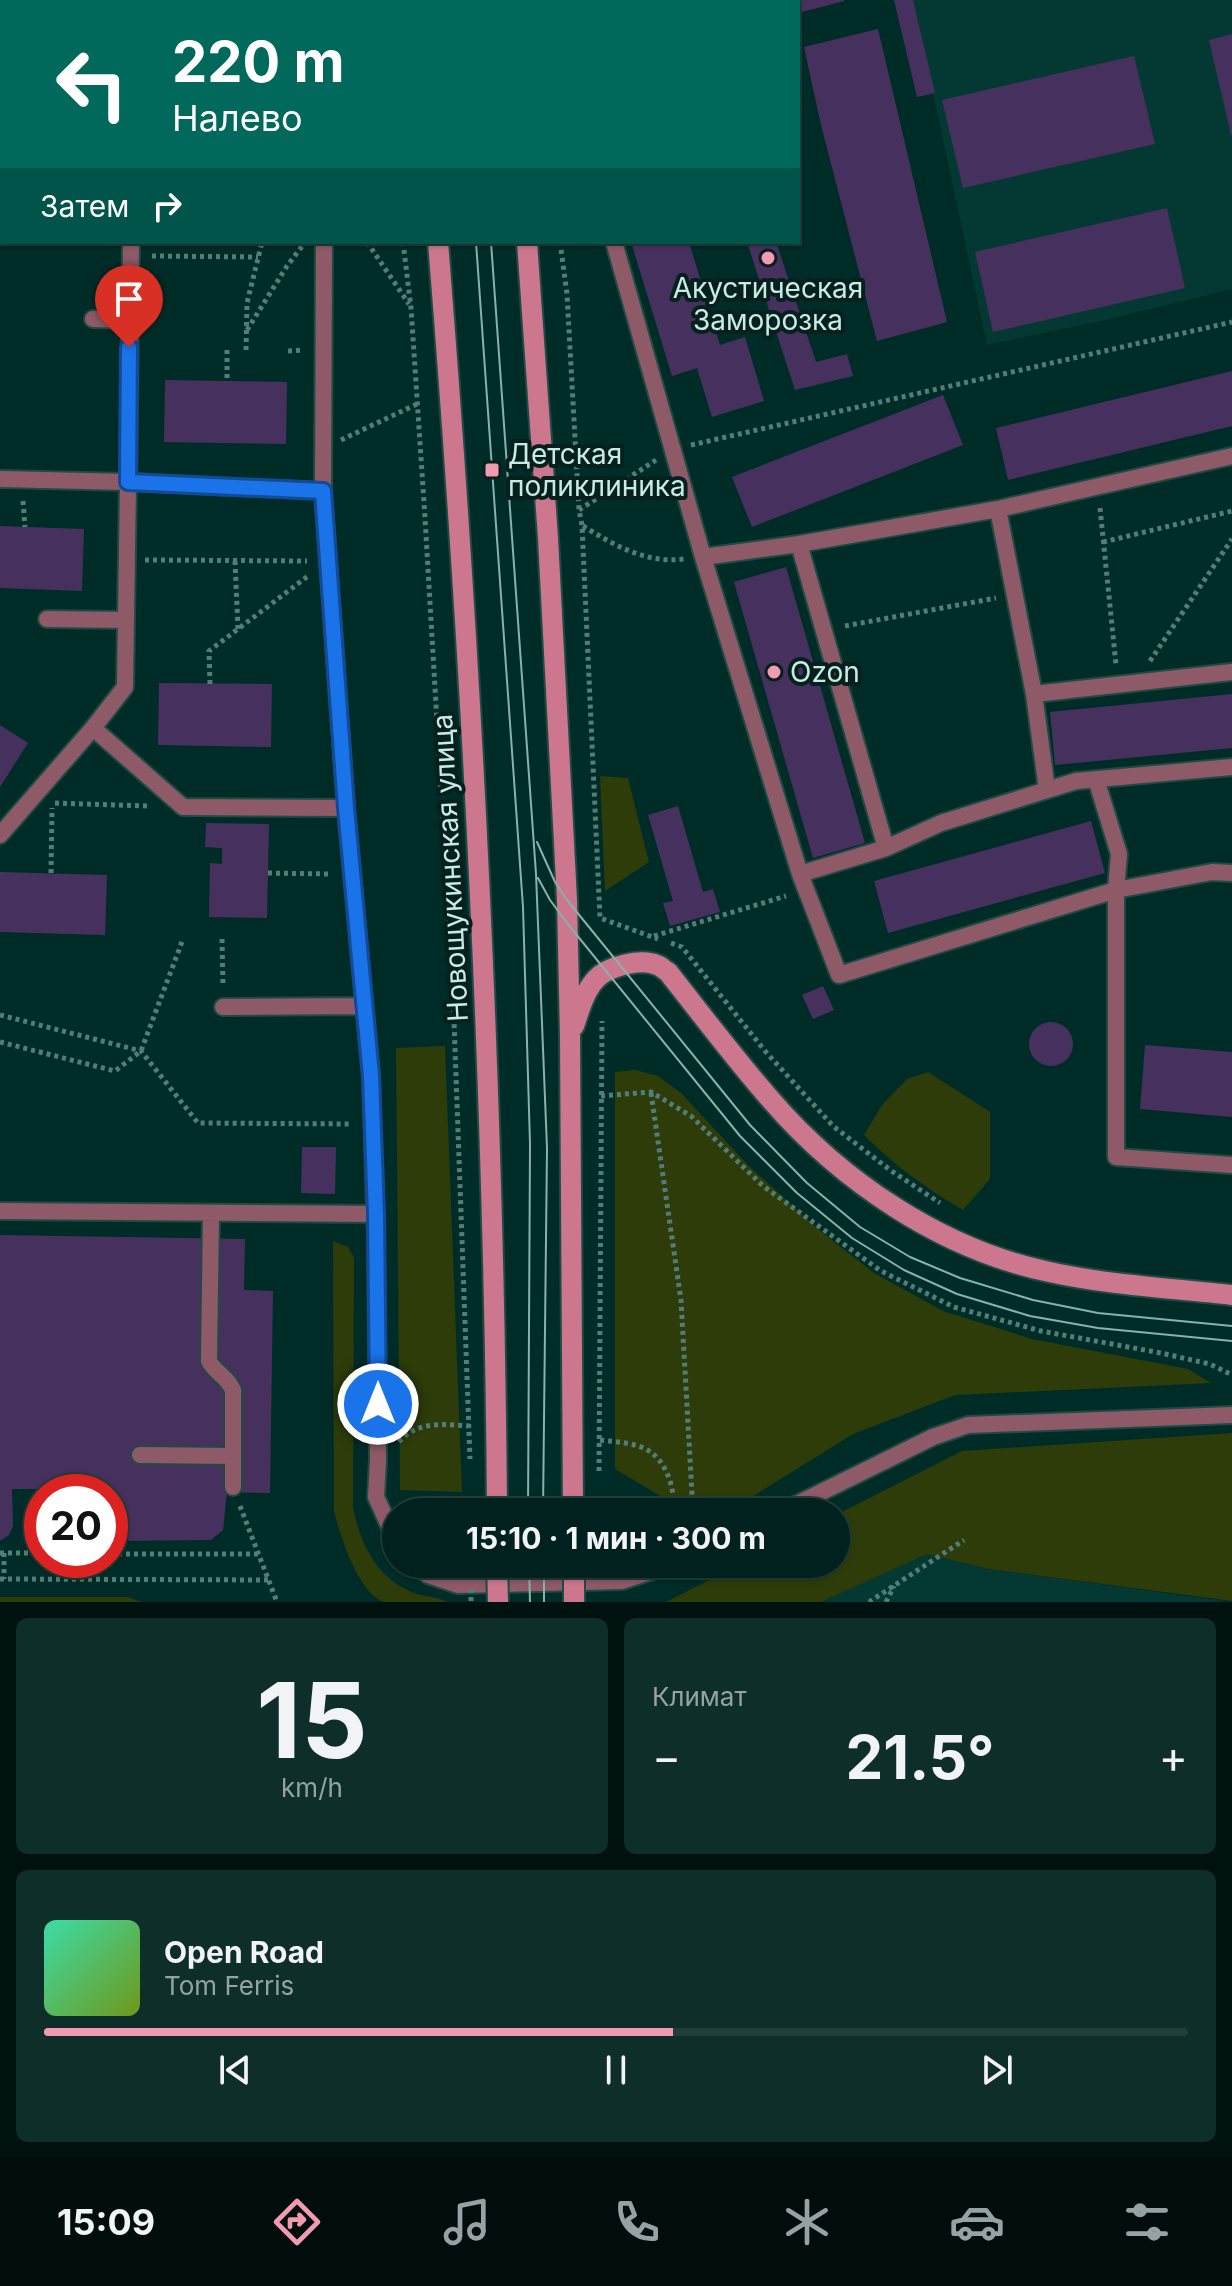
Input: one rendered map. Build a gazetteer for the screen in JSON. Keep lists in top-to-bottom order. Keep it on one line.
{"streets":{"main road":["Новощукинская улица"]},"places":{"other":["Акустическая Заморозка","Ozon"],"transit":["Детская поликлиника"]},"page":{"turn":["220 m","Налево"],"then":"Затем","limit":"20","trip":"15:10 · 1 мин · 300 m","tile":[["15","km/h"],"Климат"],"heat":["−","21.5°","+"],"song":["Open Road","Tom Ferris"],"tabs":"15:09"}}
